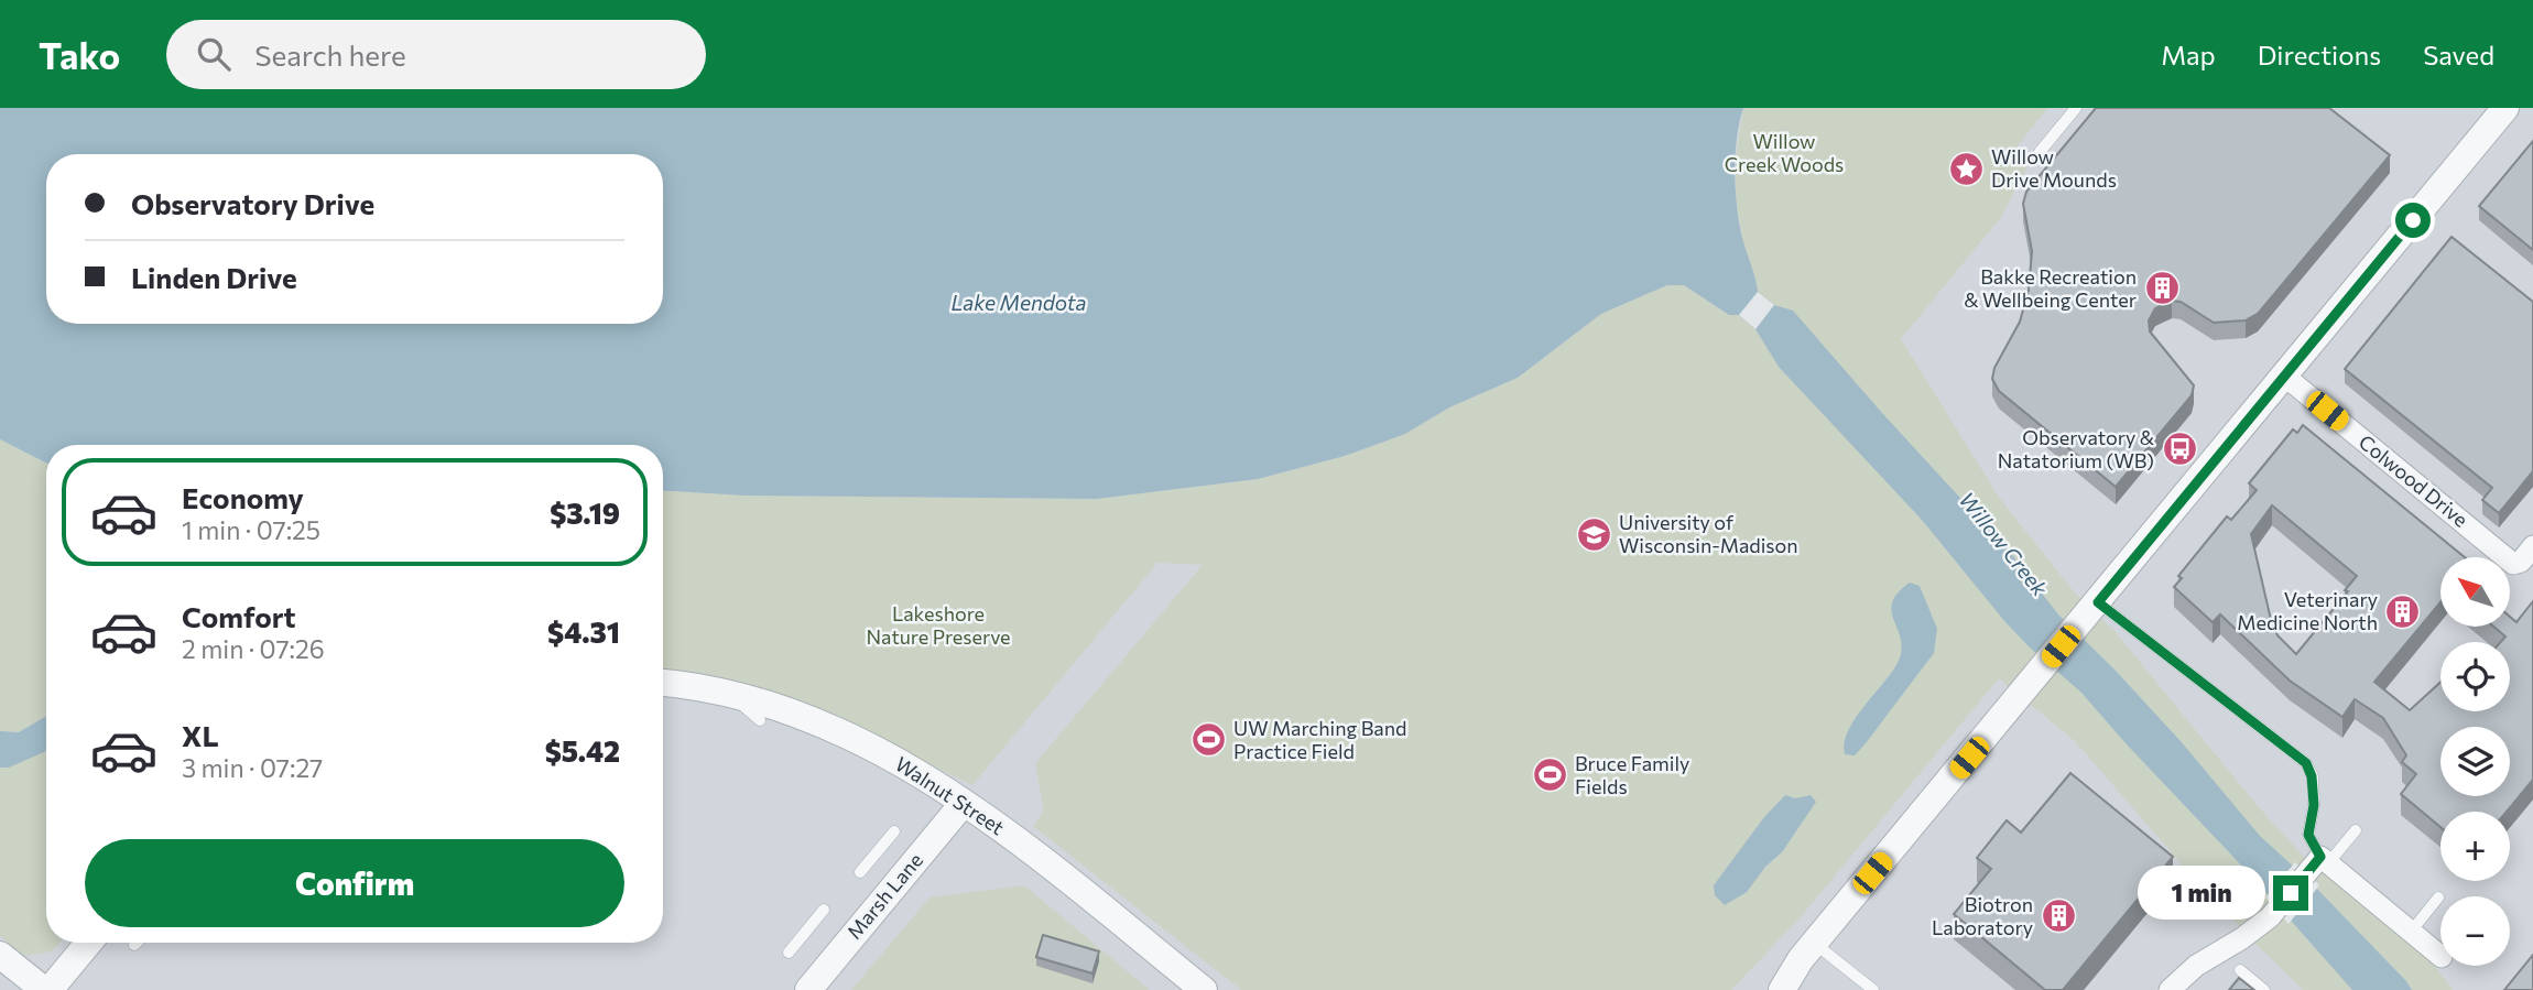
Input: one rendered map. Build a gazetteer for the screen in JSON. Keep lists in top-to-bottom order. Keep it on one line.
{"streets":{"street":["Colwood Drive","Walnut Street","Marsh Lane"]},"crossings":[["Walnut Street","Marsh Lane"]],"water":["Lake Mendota","Willow Creek"],"parks":["Willow Creek Woods","Lakeshore Nature Preserve"],"places":{"place":["Willow Drive Mounds"],"building":["Bakke Recreation & Wellbeing Center","Veterinary Medicine North","Biotron Laboratory"],"bus stop":["Observatory & Natatorium (WB)"],"school or university":["University of Wisconsin-Madison"],"sports":["UW Marching Band Practice Field","Bruce Family Fields"]},"north":"top left","page":{"header":"Tako","search":"Search here","nav":["Map","Directions","Saved"],"banner":["Observatory Drive","Linden Drive"],"list":[{"name":"Economy","note":"1 min · 07:25","value":"$3.19"},{"name":"Comfort","note":"2 min · 07:26","value":"$4.31"},{"name":"XL","note":"3 min · 07:27","value":"$5.42"}],"map_buttons":["+","−"],"buttons":"Confirm","bubble":"1 min"}}
